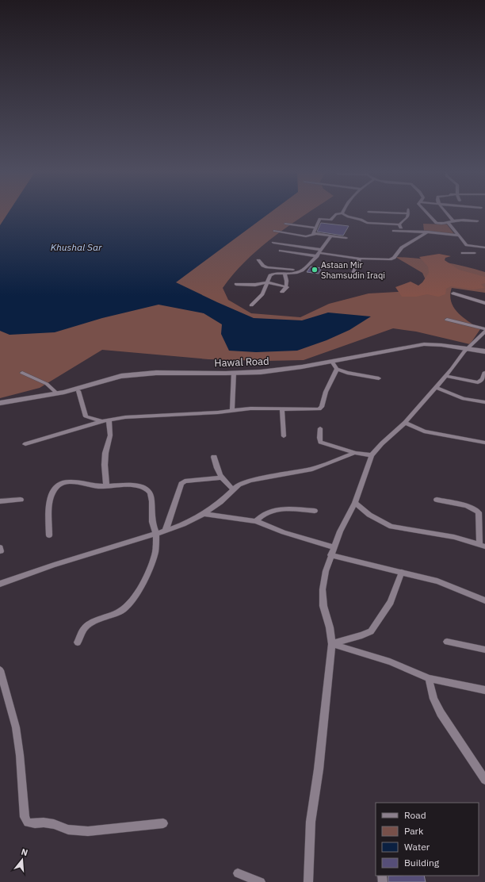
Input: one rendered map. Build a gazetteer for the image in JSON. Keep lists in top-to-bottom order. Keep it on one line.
{"streets":{"main road":["Hawal Road"]},"water":["Khushal Sar"],"places":["Astaan Mir Shamsudin Iraqi"],"legend":["Road","Park","Water","Building"],"north":"top"}
